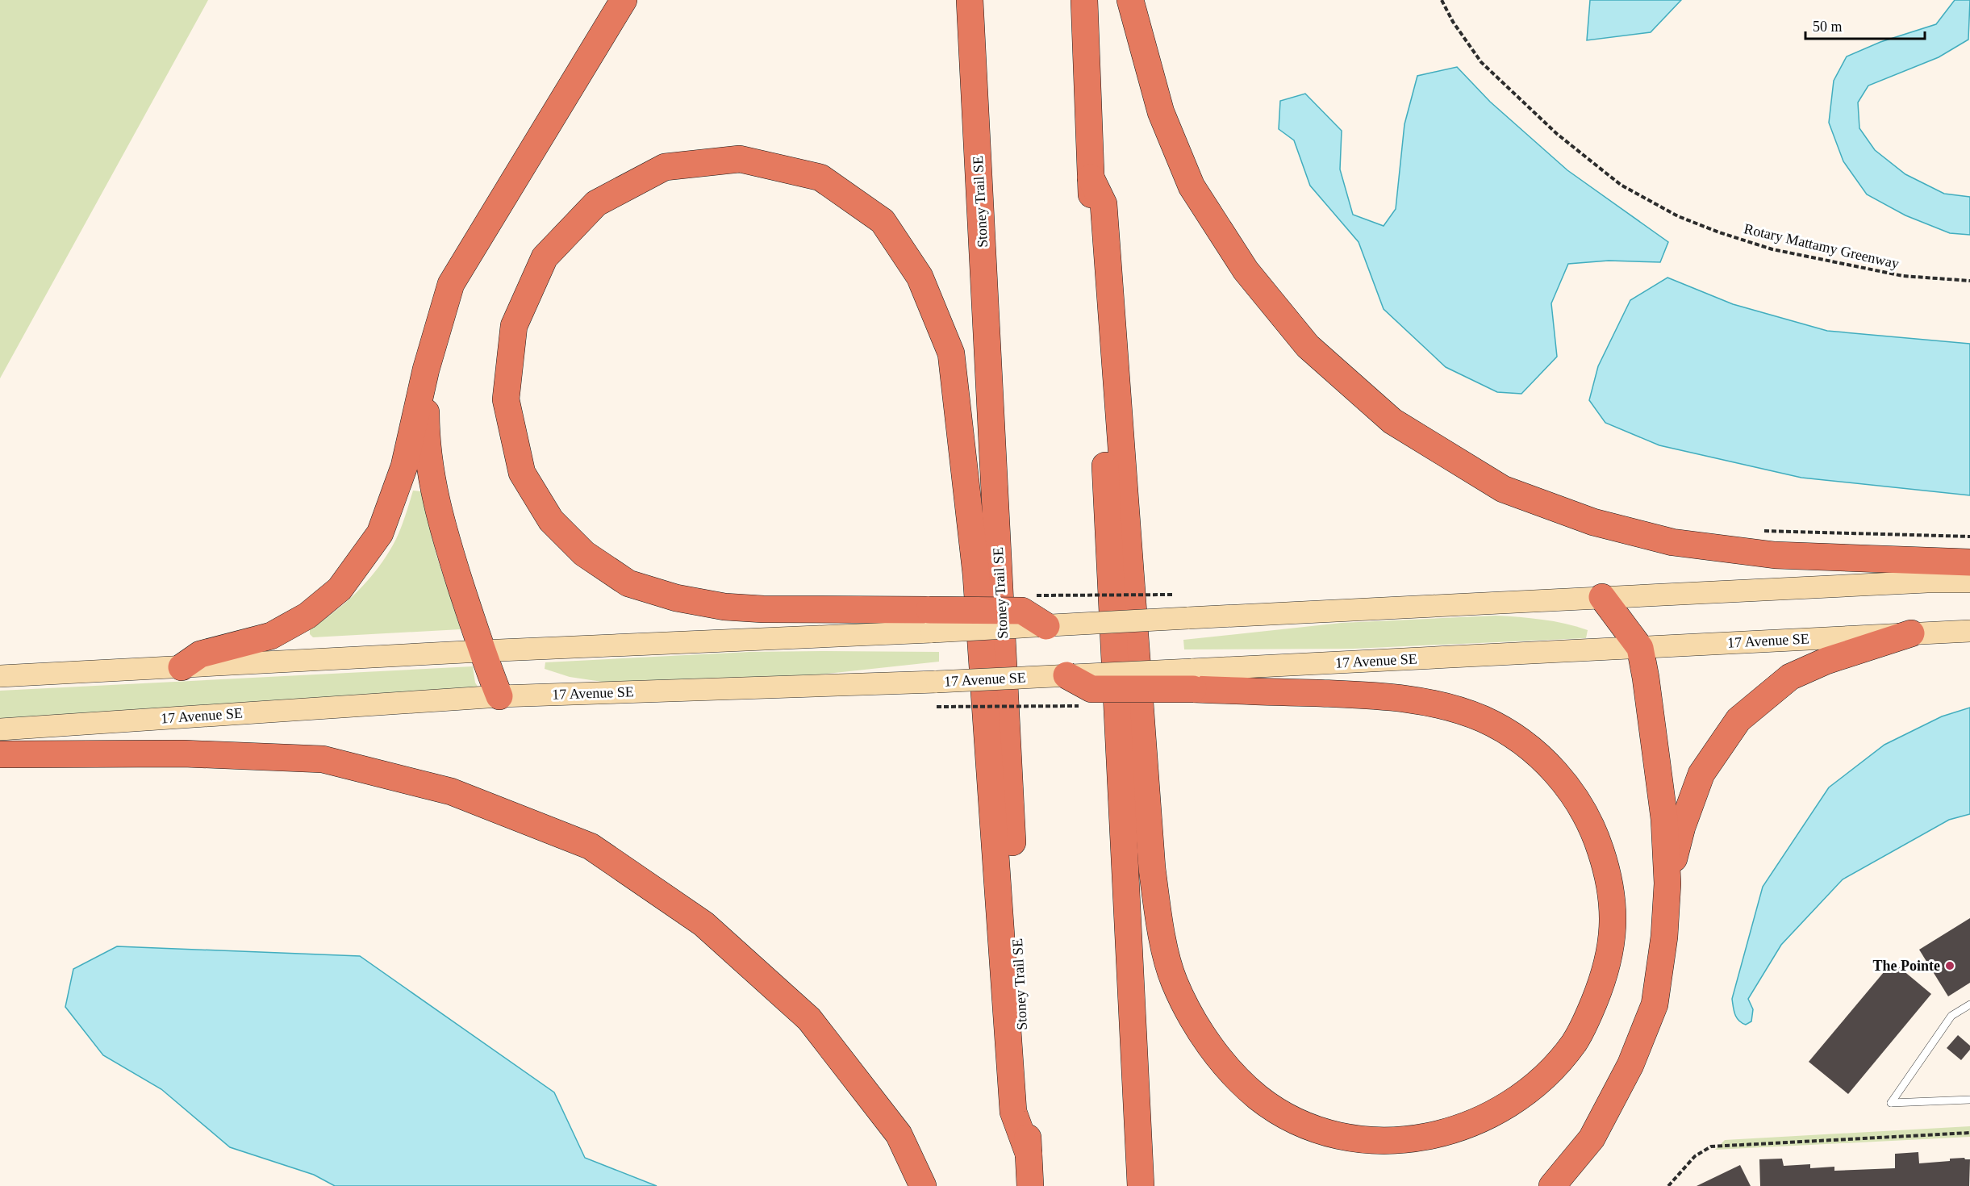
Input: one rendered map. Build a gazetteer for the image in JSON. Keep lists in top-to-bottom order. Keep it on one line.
{"streets":{"highway":["Stoney Trail SE"],"main road":["17 Avenue SE"],"path":["Rotary Mattamy Greenway"]},"places":["The Pointe"],"scale_bar":"50 m"}
